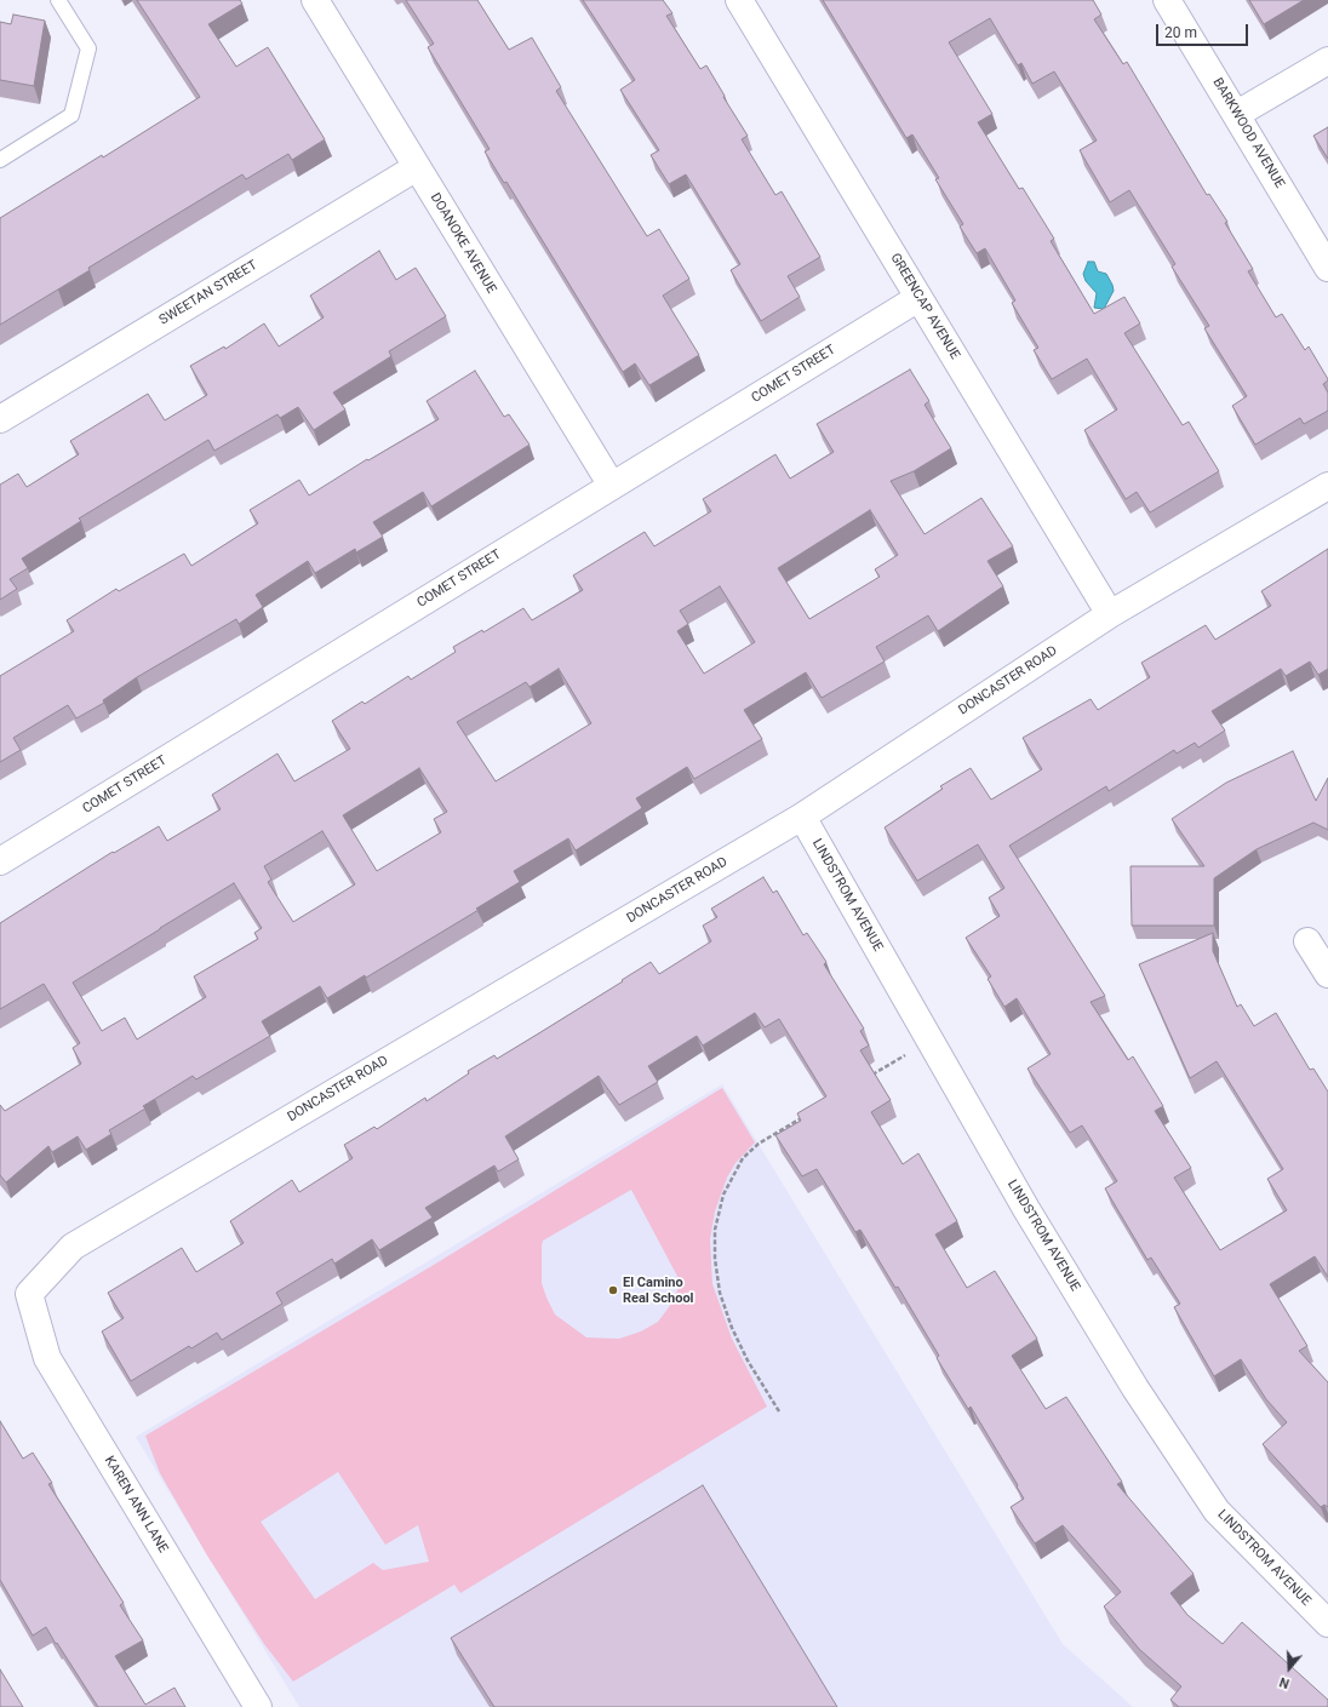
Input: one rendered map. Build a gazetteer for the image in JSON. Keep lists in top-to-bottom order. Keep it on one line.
{"streets":{"street":["BARKWOOD AVENUE","DOANOKE AVENUE","SWEETAN STREET","GREENCAP AVENUE","COMET STREET","DONCASTER ROAD","LINDSTROM AVENUE","KAREN ANN LANE"]},"crossings":[["DOANOKE AVENUE","SWEETAN STREET"],["DOANOKE AVENUE","COMET STREET"],["GREENCAP AVENUE","COMET STREET"],["GREENCAP AVENUE","DONCASTER ROAD"],["DONCASTER ROAD","LINDSTROM AVENUE"],["DONCASTER ROAD","KAREN ANN LANE"]],"places":["El Camino Real School"],"scale_bar":"20 m","north":"bottom"}
